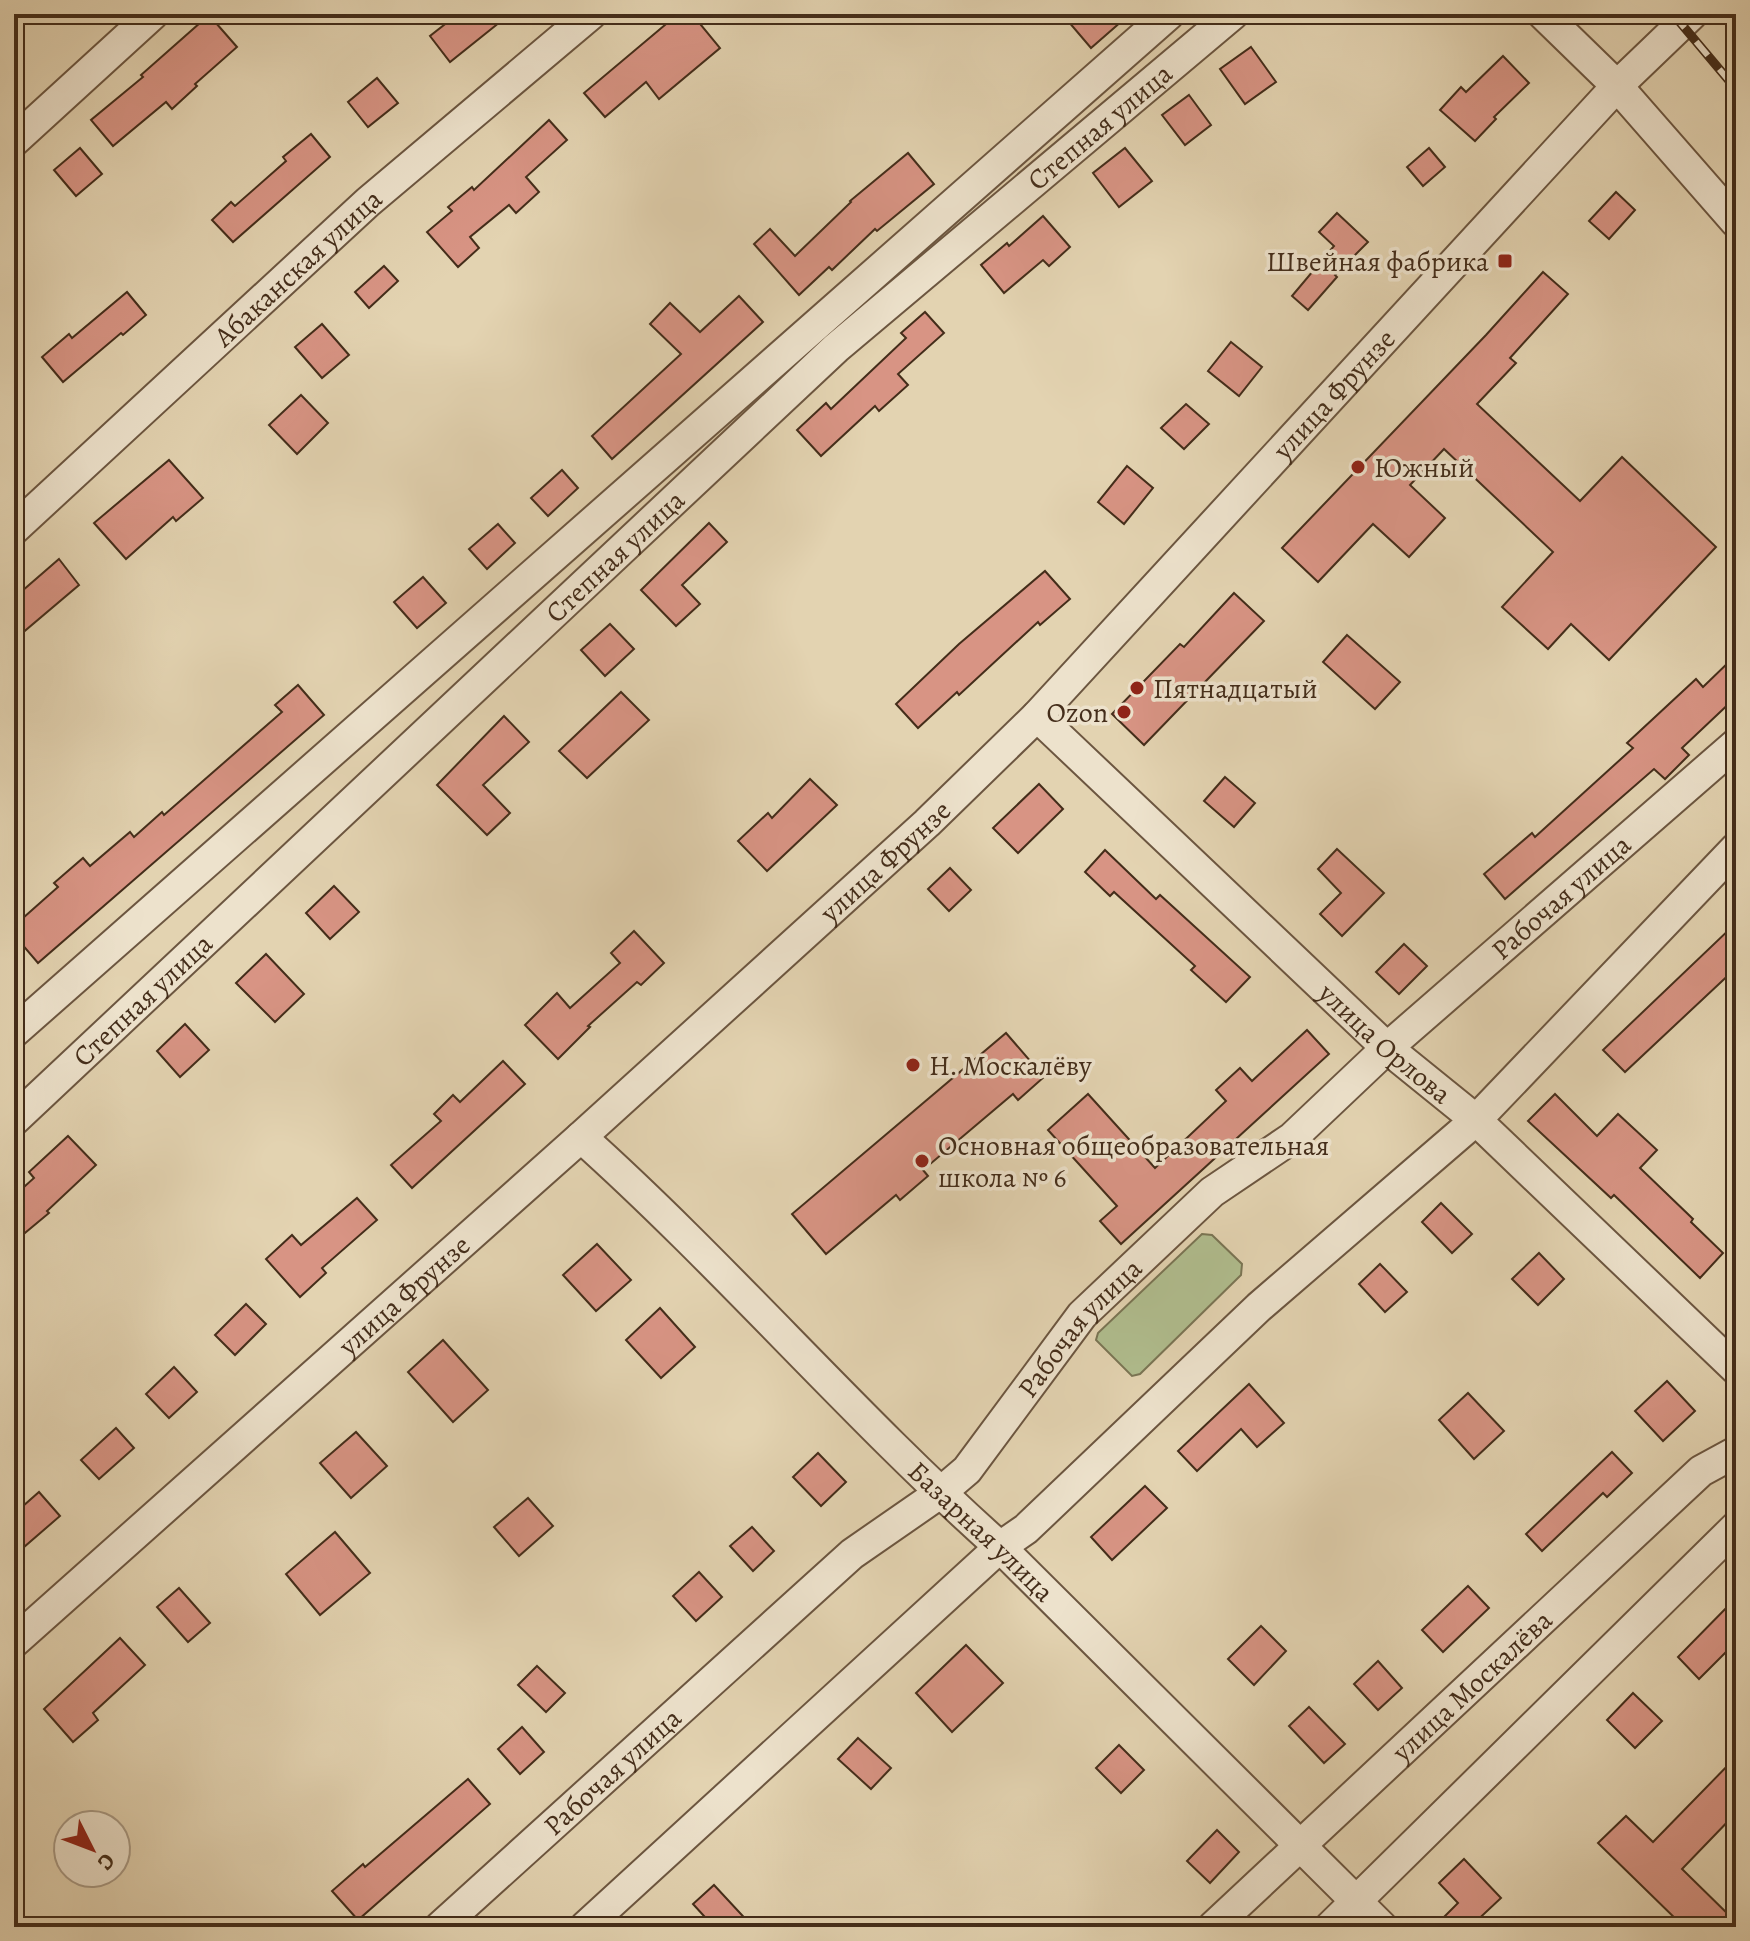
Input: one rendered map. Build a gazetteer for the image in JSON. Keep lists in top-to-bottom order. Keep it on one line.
{"streets":{"street":["Степная улица","Абаканская улица","улица Фрунзе","Рабочая улица","улица Орлова","Базарная улица","улица Москалёва"]},"crossings":[["улица Фрунзе","улица Орлова"],["улица Фрунзе","Базарная улица"],["Рабочая улица","улица Орлова"],["Рабочая улица","Базарная улица"],["Базарная улица","улица Москалёва"]],"places":{"transit":["Швейная фабрика"],"other":["Южный","Пятнадцатый","Ozon","Н. Москалёву","Основная общеобразовательная школа № 6"]},"north":"bottom right"}
